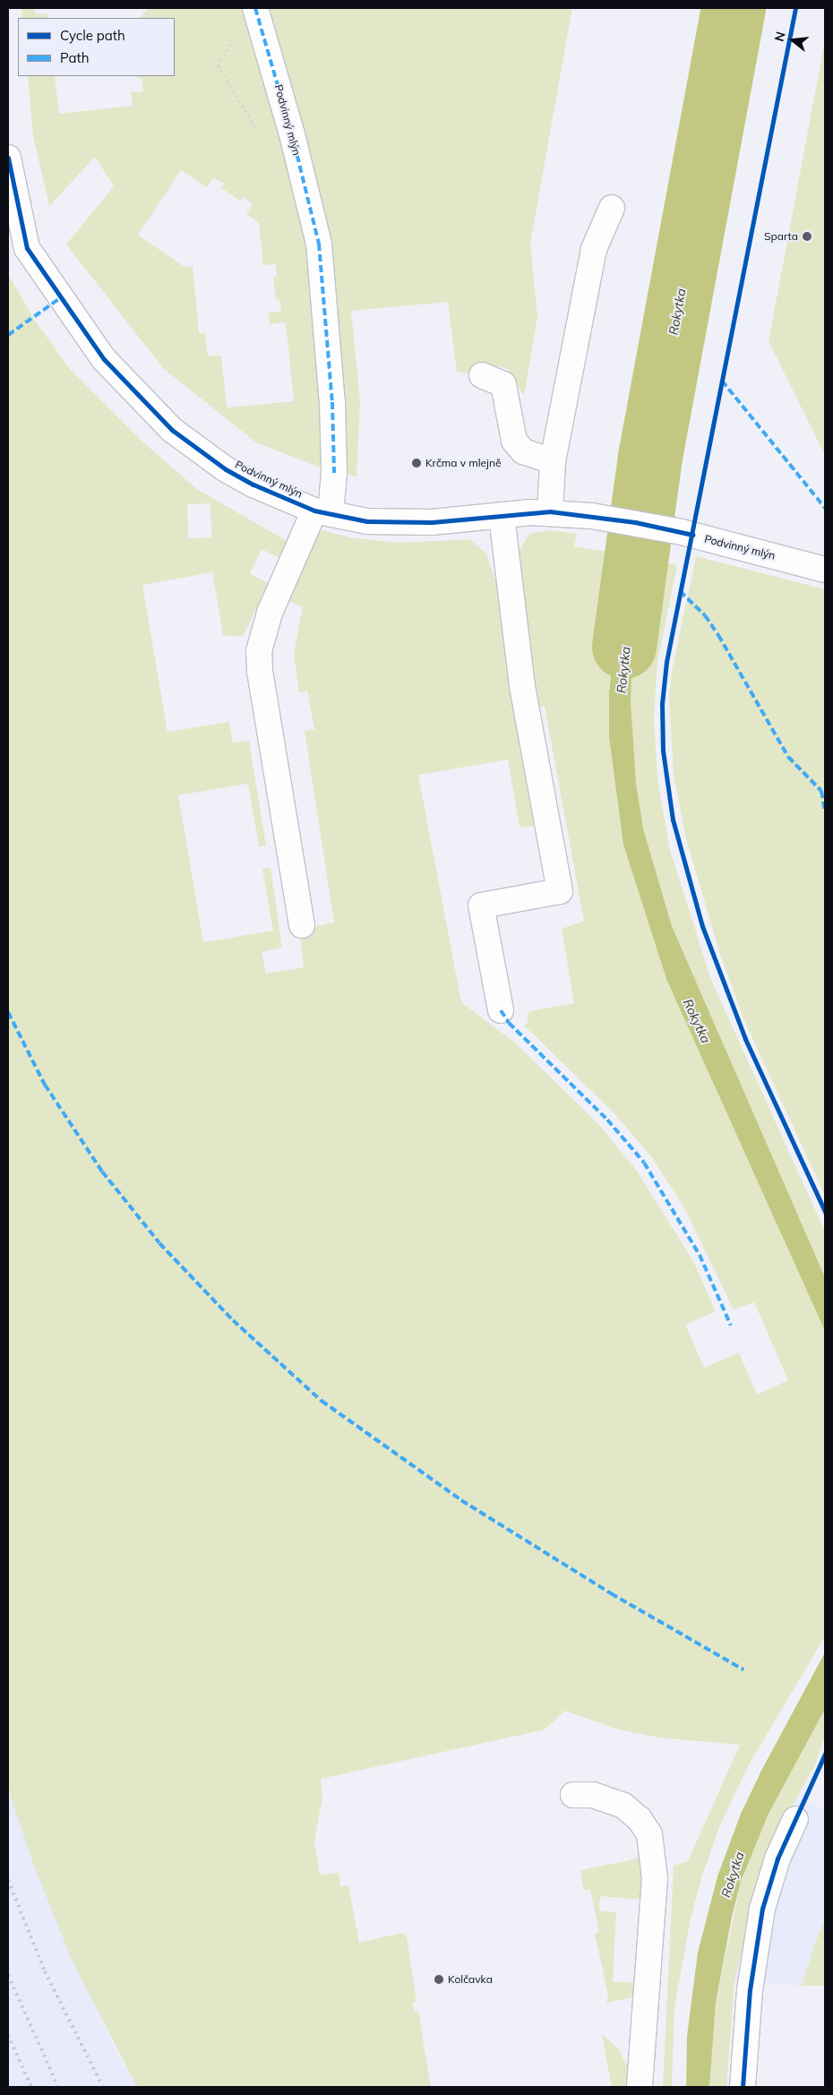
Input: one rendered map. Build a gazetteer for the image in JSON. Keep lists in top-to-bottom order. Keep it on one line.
{"streets":{"street":["Podvinný mlýn"]},"water":["Rokytka"],"places":["Sparta","Krčma v mlejně","Kolčavka"],"legend":["Cycle path","Path"],"north":"left"}
